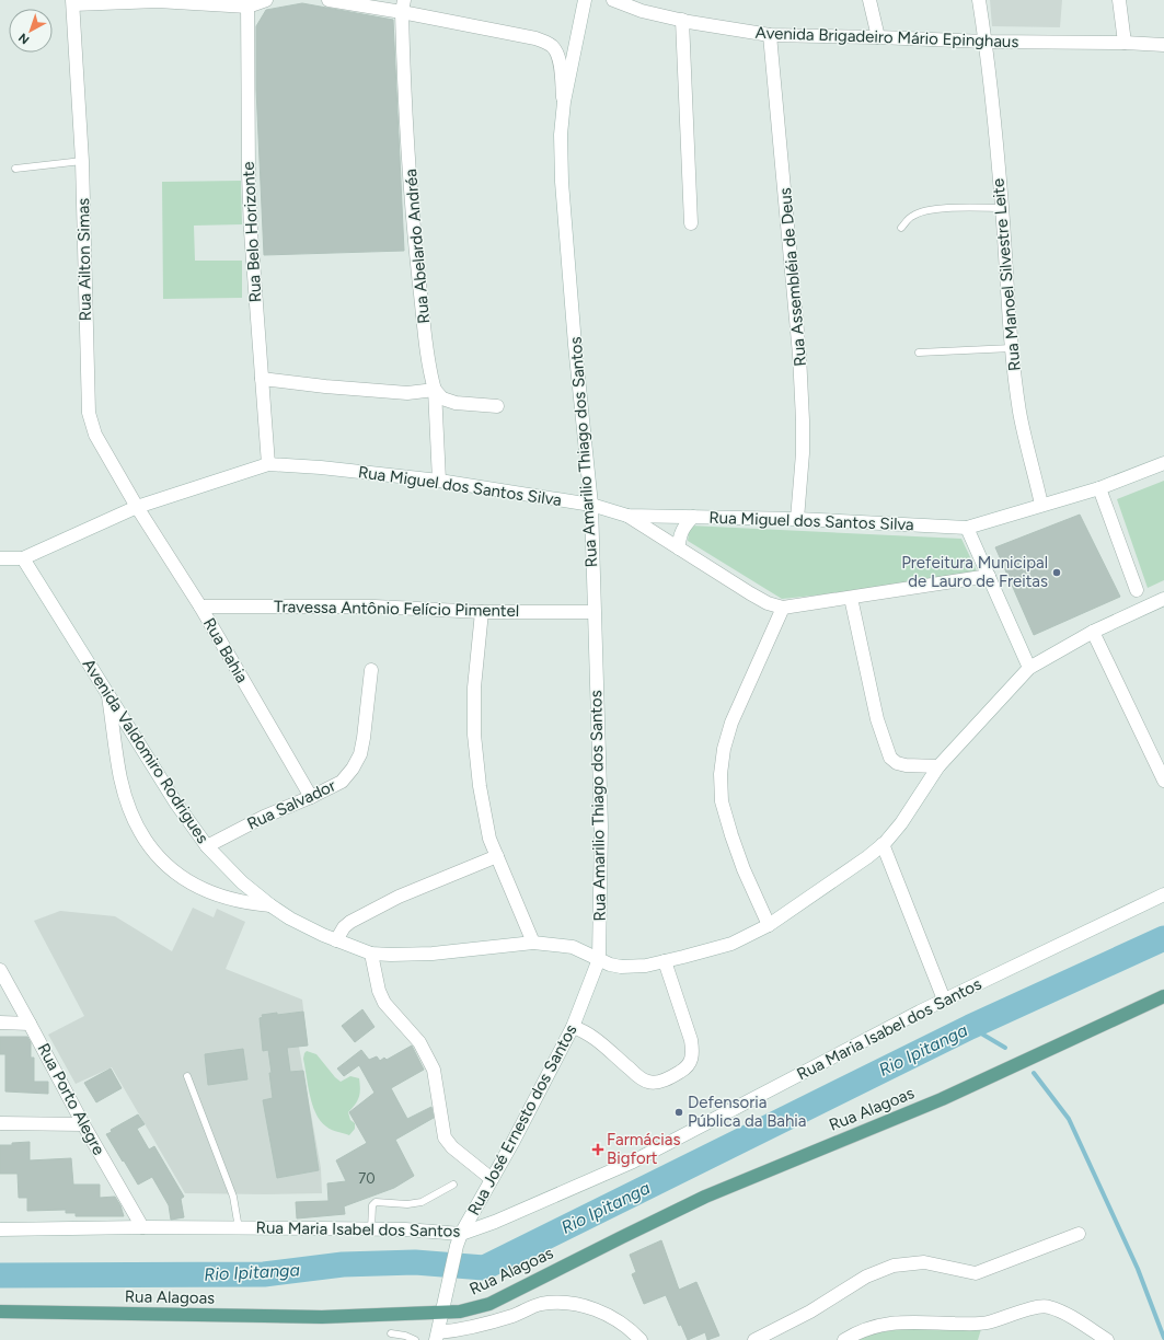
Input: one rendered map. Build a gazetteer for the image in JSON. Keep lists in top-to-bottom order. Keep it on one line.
{"streets":{"main road":["Rua Alagoas"],"street":["Avenida Brigadeiro Mário Epinghaus","Rua Belo Horizonte","Rua Abelardo Andréa","Rua Ailton Simas","Rua Manoel Silvestre Leite","Rua Assembléia de Deus","Rua Amarilio Thiago dos Santos","Rua Miguel dos Santos Silva","Travessa Antônio Felício Pimentel","Rua Bahia","Avenida Valdomiro Rodrigues","Rua Salvador","Rua Maria Isabel dos Santos","Rua Porto Alegre","Rua José Ernesto dos Santos"]},"crossings":[["Avenida Brigadeiro Mário Epinghaus","Rua Manoel Silvestre Leite"],["Avenida Brigadeiro Mário Epinghaus","Rua Assembléia de Deus"],["Rua Belo Horizonte","Rua Miguel dos Santos Silva"],["Rua Abelardo Andréa","Rua Miguel dos Santos Silva"],["Rua Ailton Simas","Rua Miguel dos Santos Silva"],["Rua Ailton Simas","Rua Bahia"],["Rua Manoel Silvestre Leite","Rua Miguel dos Santos Silva"],["Rua Assembléia de Deus","Rua Miguel dos Santos Silva"],["Rua Amarilio Thiago dos Santos","Rua Miguel dos Santos Silva"],["Rua Amarilio Thiago dos Santos","Travessa Antônio Felício Pimentel"],["Rua Amarilio Thiago dos Santos","Avenida Valdomiro Rodrigues"],["Rua Amarilio Thiago dos Santos","Rua José Ernesto dos Santos"],["Rua Miguel dos Santos Silva","Rua Bahia"],["Rua Miguel dos Santos Silva","Avenida Valdomiro Rodrigues"],["Travessa Antônio Felício Pimentel","Rua Bahia"],["Rua Bahia","Rua Salvador"],["Avenida Valdomiro Rodrigues","Rua Salvador"],["Avenida Valdomiro Rodrigues","Rua José Ernesto dos Santos"],["Rua Maria Isabel dos Santos","Rua Porto Alegre"],["Rua Maria Isabel dos Santos","Rua José Ernesto dos Santos"],["Rua Alagoas","Rua José Ernesto dos Santos"]],"water":["Rio Ipitanga"],"places":{"other":["Prefeitura Municipal de Lauro de Freitas","Defensoria Pública da Bahia"],"health":["Farmácias Bigfort"]},"house_numbers":["70"],"north":"bottom left"}
